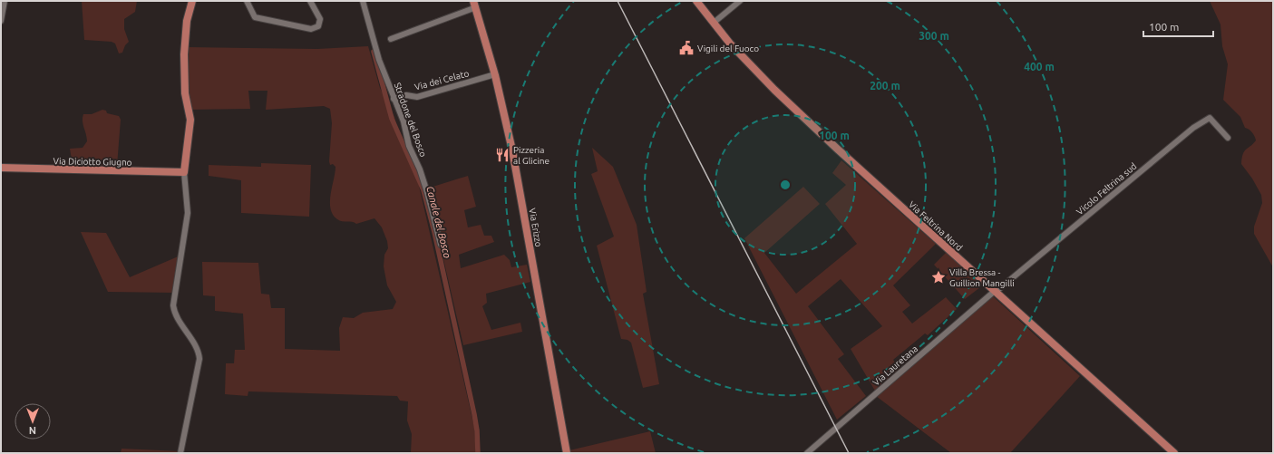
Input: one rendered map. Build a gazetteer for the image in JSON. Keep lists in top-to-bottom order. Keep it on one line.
{"streets":{"main road":["Via Diciotto Giugno","Via Feltrina Nord","Via Erizzo"],"street":["Via dei Celato","Stradone del Bosco","Vicolo Feltrina sud","Via Lauretana"]},"crossings":[["Via dei Celato","Stradone del Bosco"],["Via dei Celato","Via Erizzo"],["Vicolo Feltrina sud","Via Feltrina Nord"],["Vicolo Feltrina sud","Via Lauretana"],["Via Feltrina Nord","Via Lauretana"]],"water":["Canale del Bosco"],"places":{"public building":["Vigili del Fuoco"],"restaurant":["Pizzeria al Glicine"],"place":["Villa Bressa - Guillion Mangilli"]},"scale_bar":"100 m","north":"bottom","rings":["300 m","400 m","200 m","100 m"]}
